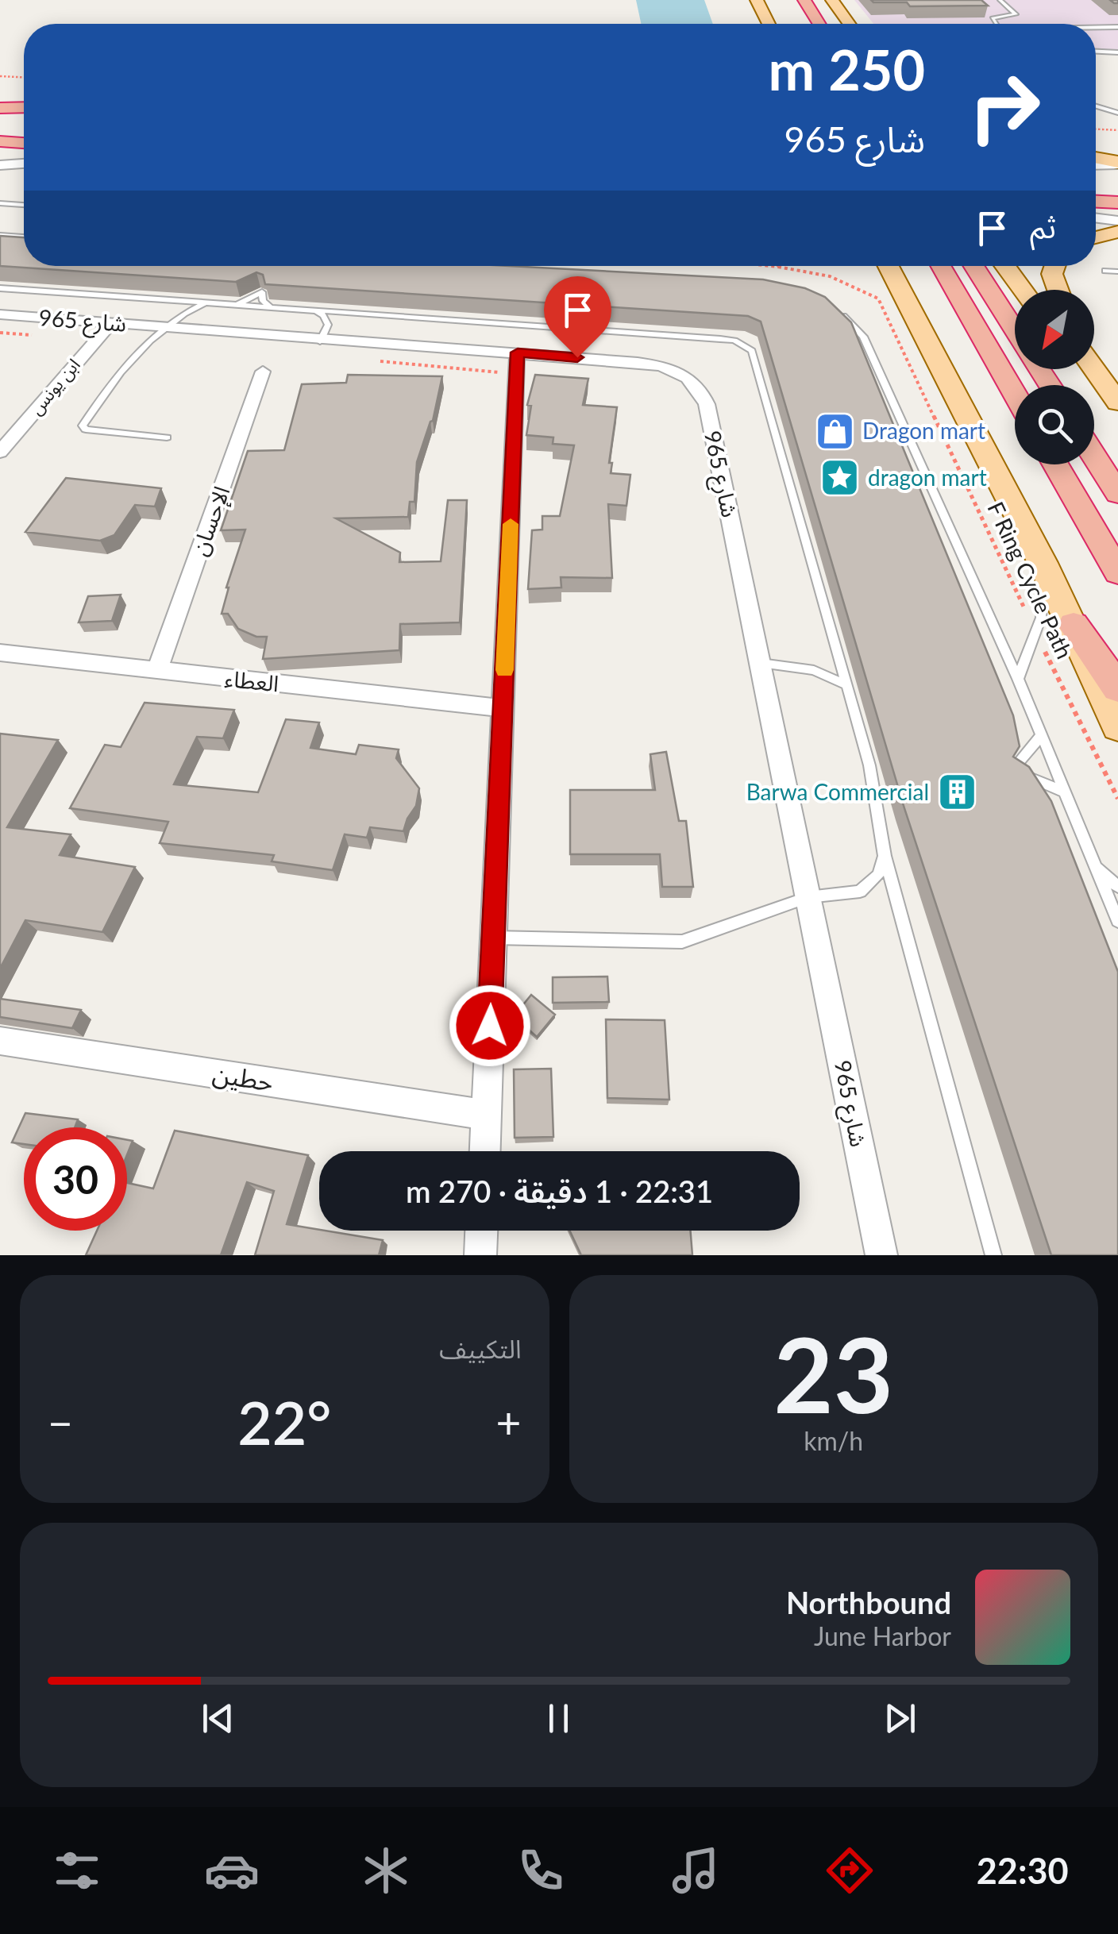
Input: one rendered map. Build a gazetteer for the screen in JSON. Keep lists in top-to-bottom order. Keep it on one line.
{"streets":{"street":["شارع 965","ابن يونس","الإحسان","العطاء","حطين"],"path":["F Ring Cycle Path"]},"crossings":[["شارع 965","ابن يونس"],["الإحسان","العطاء"]],"places":{"shop":["Dragon mart"],"place":["dragon mart"],"building":["Barwa Commercial"]},"north":"bottom left","page":{"turn":["250 m","شارع 965"],"then":"ثم","limit":"30","trip":"22:31 · 1 دقيقة · 270 m","tile":[["23","km/h"],"التكييف"],"heat":["−","22°","+"],"song":["Northbound","June Harbor"],"tabs":"22:30"}}
